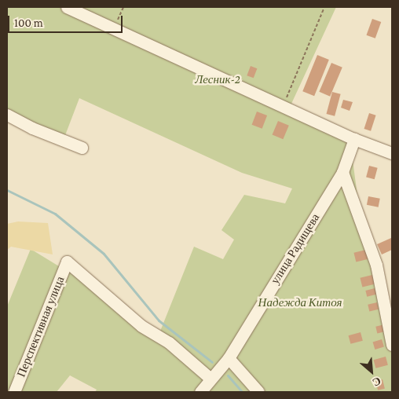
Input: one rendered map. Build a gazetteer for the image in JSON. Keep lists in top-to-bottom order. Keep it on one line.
{"streets":{"street":["улица Радищева","Перспективная улица"]},"crossings":[["улица Радищева","Перспективная улица"]],"parks":["Лесник-2","Надежда Китоя"],"scale_bar":"100 m","north":"bottom right"}
